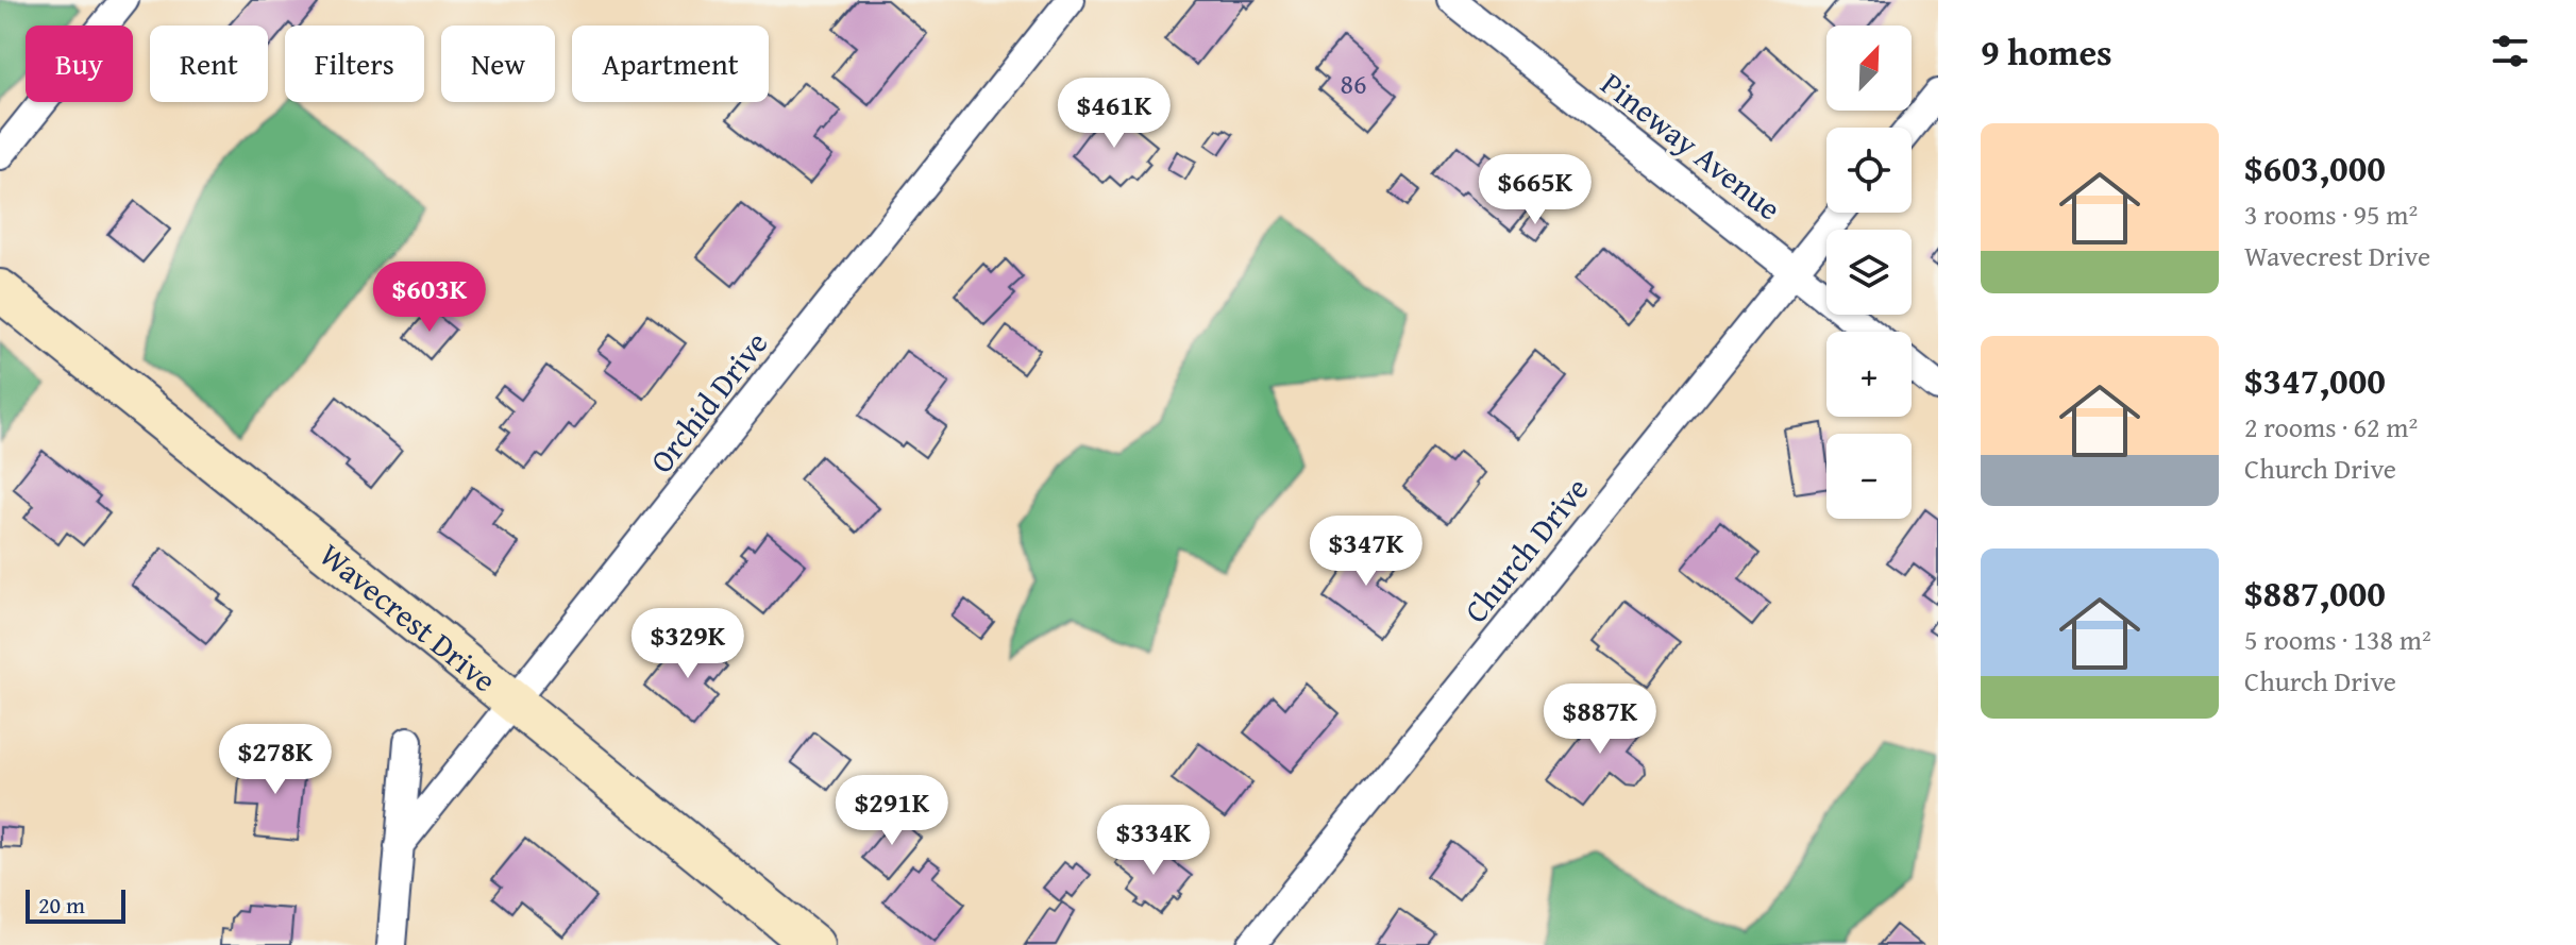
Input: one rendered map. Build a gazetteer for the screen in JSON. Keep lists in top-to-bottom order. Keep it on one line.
{"streets":{"street":["Pineway Avenue","Orchid Drive","Church Drive","Wavecrest Drive"]},"crossings":[["Pineway Avenue","Church Drive"],["Orchid Drive","Wavecrest Drive"]],"house_numbers":["86"],"scale_bar":"20 m","north":"top right","page":{"heading":"9 homes","map_buttons":["+","−"],"chip":["Buy","Rent","Filters","New","Apartment"],"price":["$461K","$665K","$603K","$347K","$329K","$887K","$278K","$291K","$334K"],"list":[{"name":"$603,000","note":"3 rooms · 95 m² · Wavecrest Drive"},{"name":"$347,000","note":"2 rooms · 62 m² · Church Drive"},{"name":"$887,000","note":"5 rooms · 138 m² · Church Drive"}],"scale":"20 m"}}
